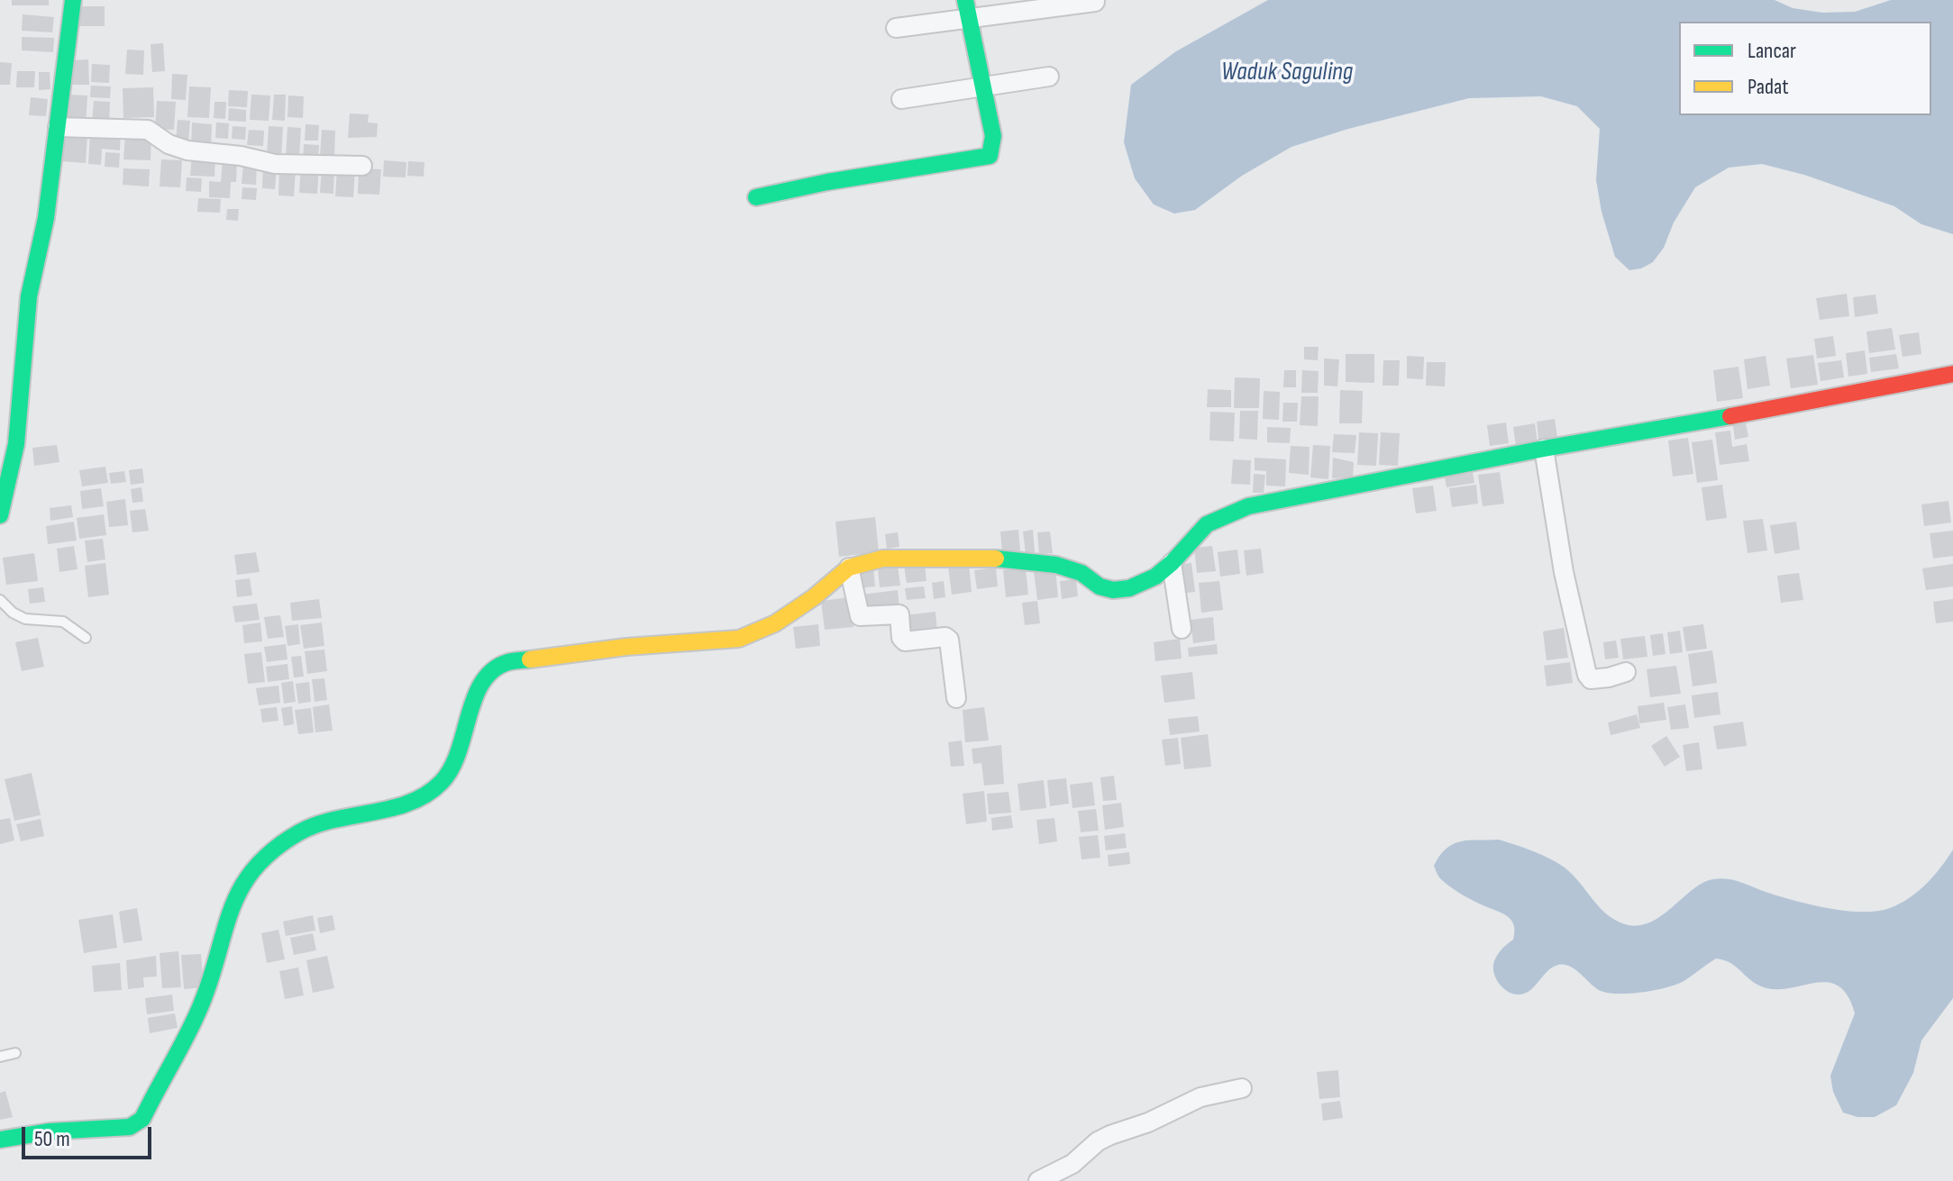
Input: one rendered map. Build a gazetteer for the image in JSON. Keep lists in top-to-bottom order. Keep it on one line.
{"water":["Waduk Saguling"],"legend":["Lancar","Padat"],"scale_bar":"50 m"}
